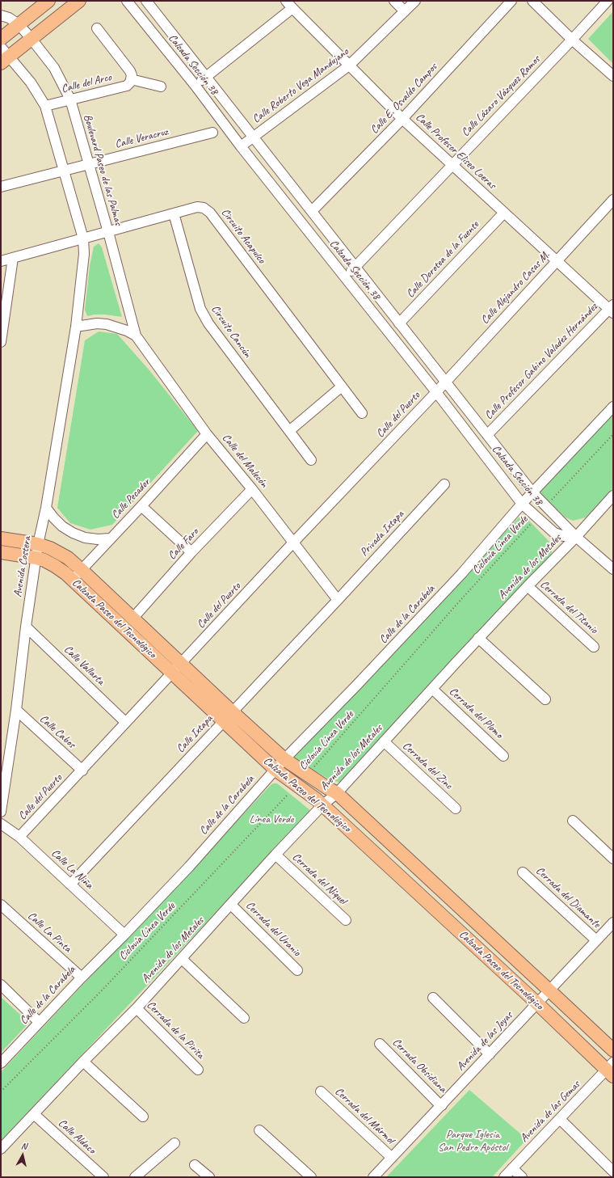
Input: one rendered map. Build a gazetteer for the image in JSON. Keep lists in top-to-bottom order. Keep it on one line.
{"streets":{"main road":["Calzada Paseo del Tecnológico"],"street":["Calzada Sección 38","Calle del Arco","Calle Roberto Vega Mandujano","Calle Lázaro Vázquez Ramos","Calle E. Osvaldo Campos","Calle Veracruz","Calle Profesor Eliseo Loeras","Boulevard Paseo de las Palmas","Circuito Acapulco","Calle Dorotea de la Fuente","Calle Alejandro Casas M.","Circuito Cancún","Calle Profesor Gabino Valadez Hernández","Calle del Puerto","Calle del Malecón","Calle Pecador","Privada Ixtapa","Calle Faro","Avenida Costera","Avenida de los Metales","Cerrada del Titanio","Calle de la Carabela","Calle Vallarta","Cerrada del Plomo","Calle Cabos","Calle Ixtapa","Cerrada del Zinc","Calle La Niña","Cerrada del Níquel","Cerrada del Diamante","Cerrada del Uranio","Calle La Pinta","Cerrada de la Pirita","Avenida de las Joyas","Cerrada Obsidiana","Avenida de las Gemas","Cerrada del Mármol","Calle Aldaco"],"path":["Ciclovía Línea Verde"]},"crossings":[["Calzada Sección 38","Calle Roberto Vega Mandujano"],["Calzada Sección 38","Calle Lázaro Vázquez Ramos"],["Calzada Sección 38","Calle E. Osvaldo Campos"],["Calzada Sección 38","Calle Dorotea de la Fuente"],["Calzada Sección 38","Calle Alejandro Casas M."],["Calzada Sección 38","Calle Profesor Gabino Valadez Hernández"],["Calzada Sección 38","Calle del Puerto"],["Calzada Sección 38","Ciclovía Línea Verde"],["Calzada Sección 38","Avenida de los Metales"],["Calzada Sección 38","Calle de la Carabela"],["Calle del Arco","Boulevard Paseo de las Palmas"],["Calle Roberto Vega Mandujano","Calle Profesor Eliseo Loeras"],["Calle Lázaro Vázquez Ramos","Calle Profesor Eliseo Loeras"],["Calle E. Osvaldo Campos","Calle Profesor Eliseo Loeras"],["Calle Veracruz","Boulevard Paseo de las Palmas"],["Calle Profesor Eliseo Loeras","Calle Dorotea de la Fuente"],["Calle Profesor Eliseo Loeras","Calle Alejandro Casas M."],["Calle Profesor Eliseo Loeras","Calle Profesor Gabino Valadez Hernández"],["Boulevard Paseo de las Palmas","Circuito Acapulco"],["Boulevard Paseo de las Palmas","Calle del Malecón"],["Circuito Acapulco","Circuito Cancún"],["Calle Alejandro Casas M.","Calle del Puerto"],["Calle del Puerto","Calle del Malecón"],["Calle del Puerto","Calzada Paseo del Tecnológico"],["Calle del Puerto","Calle Vallarta"],["Calle del Puerto","Calle Cabos"],["Calle del Puerto","Calle La Niña"],["Calle del Malecón","Calle Pecador"],["Calle del Malecón","Privada Ixtapa"],["Calle del Malecón","Calle Faro"],["Calle del Malecón","Calle Ixtapa"],["Calle Pecador","Calzada Paseo del Tecnológico"],["Privada Ixtapa","Calle Ixtapa"],["Calle Faro","Calzada Paseo del Tecnológico"],["Ciclovía Línea Verde","Calzada Paseo del Tecnológico"],["Avenida Costera","Calzada Paseo del Tecnológico"],["Avenida Costera","Calle Vallarta"],["Avenida Costera","Calle Cabos"],["Avenida de los Metales","Cerrada del Titanio"],["Avenida de los Metales","Calzada Paseo del Tecnológico"],["Avenida de los Metales","Cerrada del Plomo"],["Avenida de los Metales","Cerrada del Zinc"],["Avenida de los Metales","Cerrada del Níquel"],["Avenida de los Metales","Cerrada del Uranio"],["Avenida de los Metales","Cerrada de la Pirita"],["Avenida de los Metales","Calle Aldaco"],["Calle de la Carabela","Calzada Paseo del Tecnológico"],["Calle de la Carabela","Calle La Niña"],["Calle de la Carabela","Calle La Pinta"],["Calzada Paseo del Tecnológico","Calle Ixtapa"],["Calzada Paseo del Tecnológico","Avenida de las Joyas"],["Calzada Paseo del Tecnológico","Avenida de las Gemas"],["Calle Ixtapa","Calle La Niña"],["Cerrada del Diamante","Avenida de las Joyas"],["Avenida de las Joyas","Cerrada Obsidiana"],["Avenida de las Joyas","Cerrada del Mármol"]],"parks":["Línea Verde","Parque Iglesia San Pedro Apóstol"],"north":"top"}
